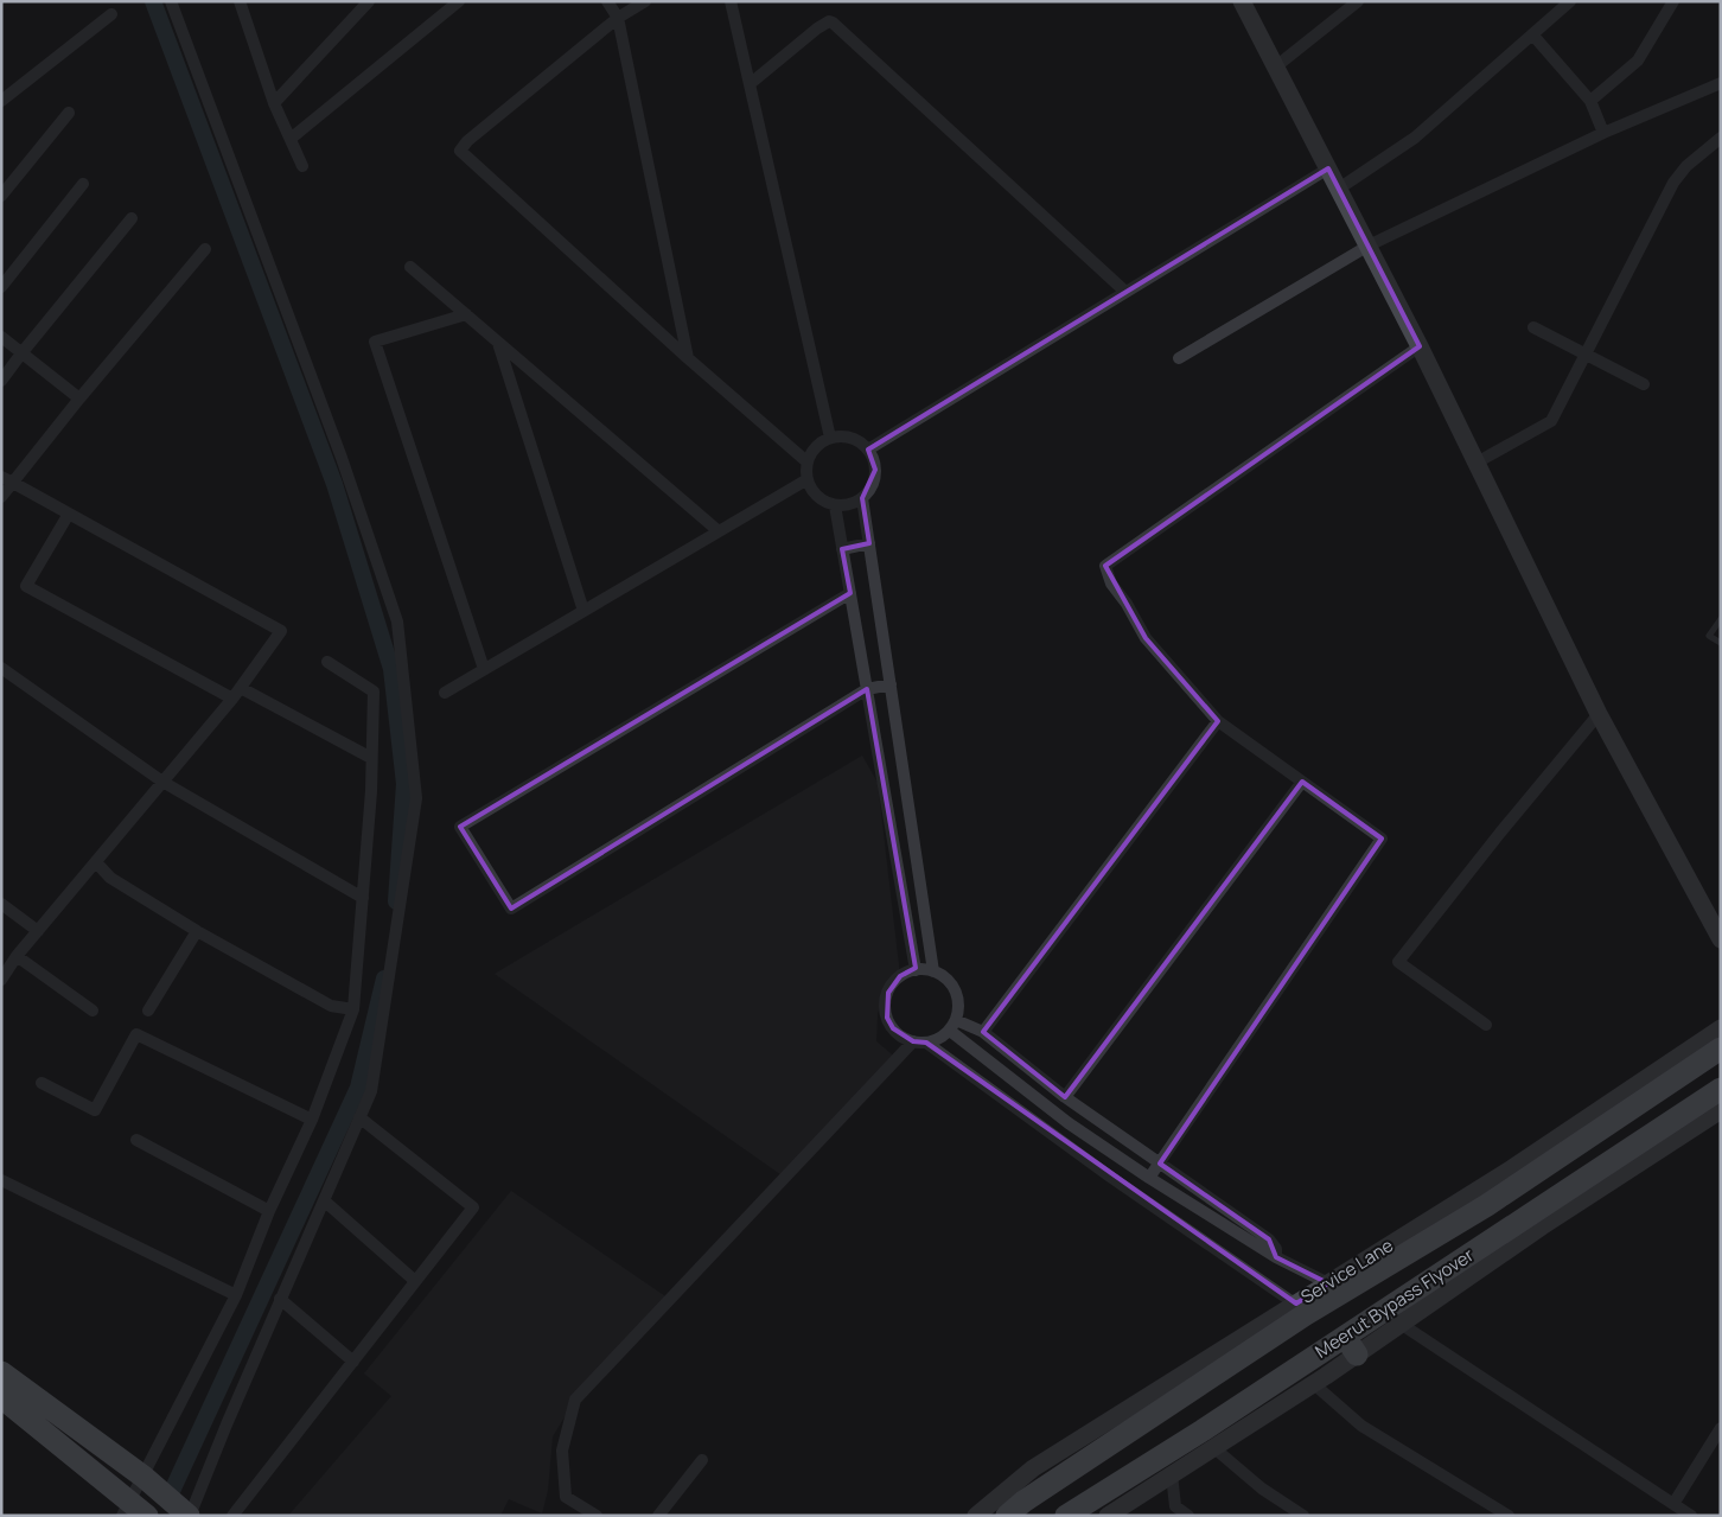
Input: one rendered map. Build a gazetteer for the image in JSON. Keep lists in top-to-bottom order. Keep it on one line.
{"streets":{"highway":["Meerut Bypass Flyover"],"street":["Service Lane"]},"crossings":[["Service Lane","Meerut Bypass Flyover"]]}
